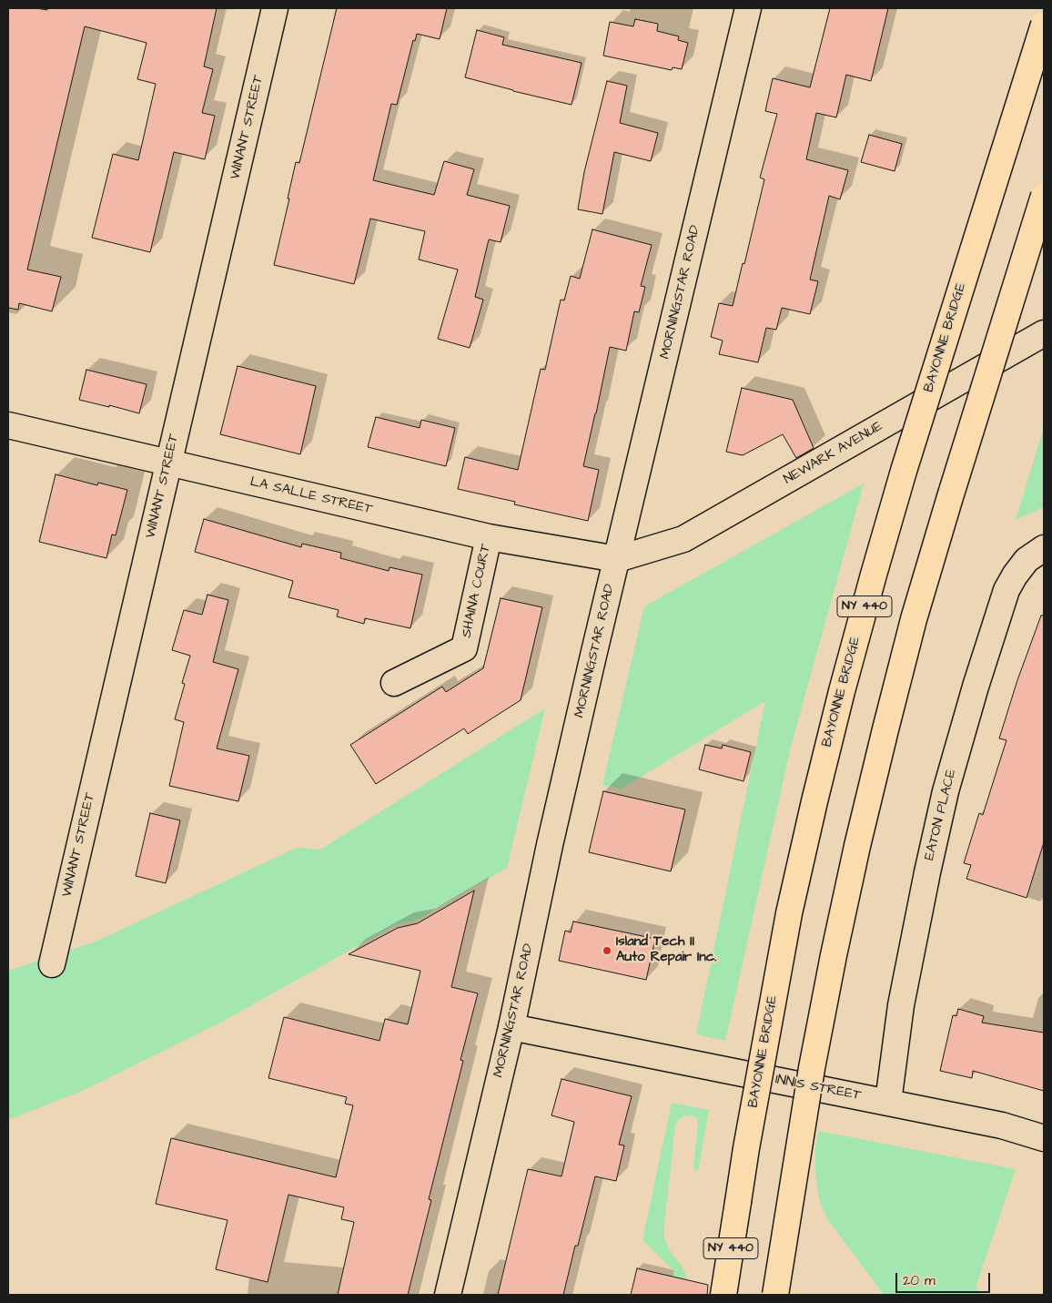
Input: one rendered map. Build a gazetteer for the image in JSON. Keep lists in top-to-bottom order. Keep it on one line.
{"streets":{"highway":["BAYONNE BRIDGE","NY 440"],"street":["WINANT STREET","MORNINGSTAR ROAD","NEWARK AVENUE","LA SALLE STREET","SHAINA COURT","EATON PLACE","INNIS STREET"]},"crossings":[["WINANT STREET","LA SALLE STREET"],["MORNINGSTAR ROAD","NEWARK AVENUE"],["MORNINGSTAR ROAD","LA SALLE STREET"],["MORNINGSTAR ROAD","INNIS STREET"],["NEWARK AVENUE","LA SALLE STREET"],["LA SALLE STREET","SHAINA COURT"],["EATON PLACE","INNIS STREET"]],"places":["Island Tech II Auto Repair Inc."],"scale_bar":"20 m"}
